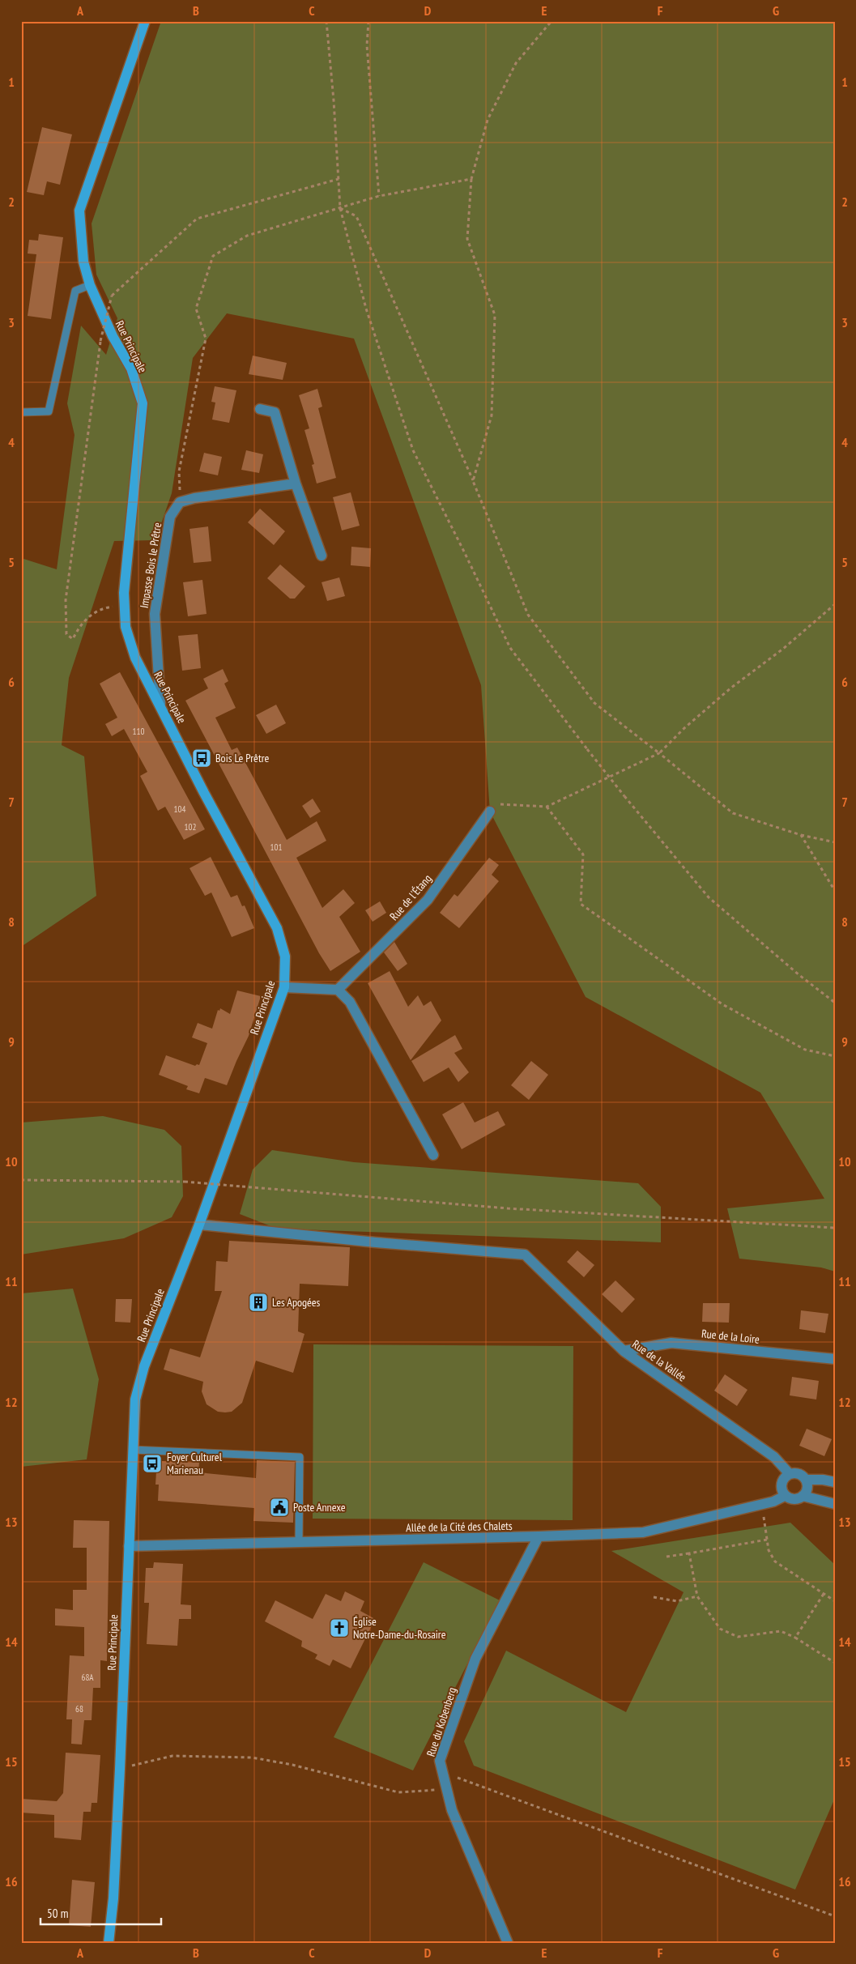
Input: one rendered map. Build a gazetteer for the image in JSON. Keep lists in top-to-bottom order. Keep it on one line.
{"streets":{"main road":["Rue Principale"],"street":["Impasse Bois le Prêtre","Rue de l'Étang","Rue de la Loire","Rue de la Vallée","Allée de la Cité des Chalets","Rue du Kobenberg"]},"crossings":[["Rue Principale","Impasse Bois le Prêtre"],["Rue Principale","Rue de la Vallée"],["Rue Principale","Allée de la Cité des Chalets"],["Rue de la Loire","Rue de la Vallée"],["Rue de la Vallée","Allée de la Cité des Chalets"],["Allée de la Cité des Chalets","Rue du Kobenberg"]],"places":{"bus stop":["Bois Le Prêtre","Foyer Culturel Marienau"],"building":["Les Apogées"],"public building":["Poste Annexe"],"church":["Église Notre-Dame-du-Rosaire"]},"house_numbers":["110","104","102","101","68A","68"],"scale_bar":"50 m","grid":{"columns":["A","B","C","D","E","F","G"],"rows":["1","2","3","4","5","6","7","8","9","10","11","12","13","14","15","16"]}}
